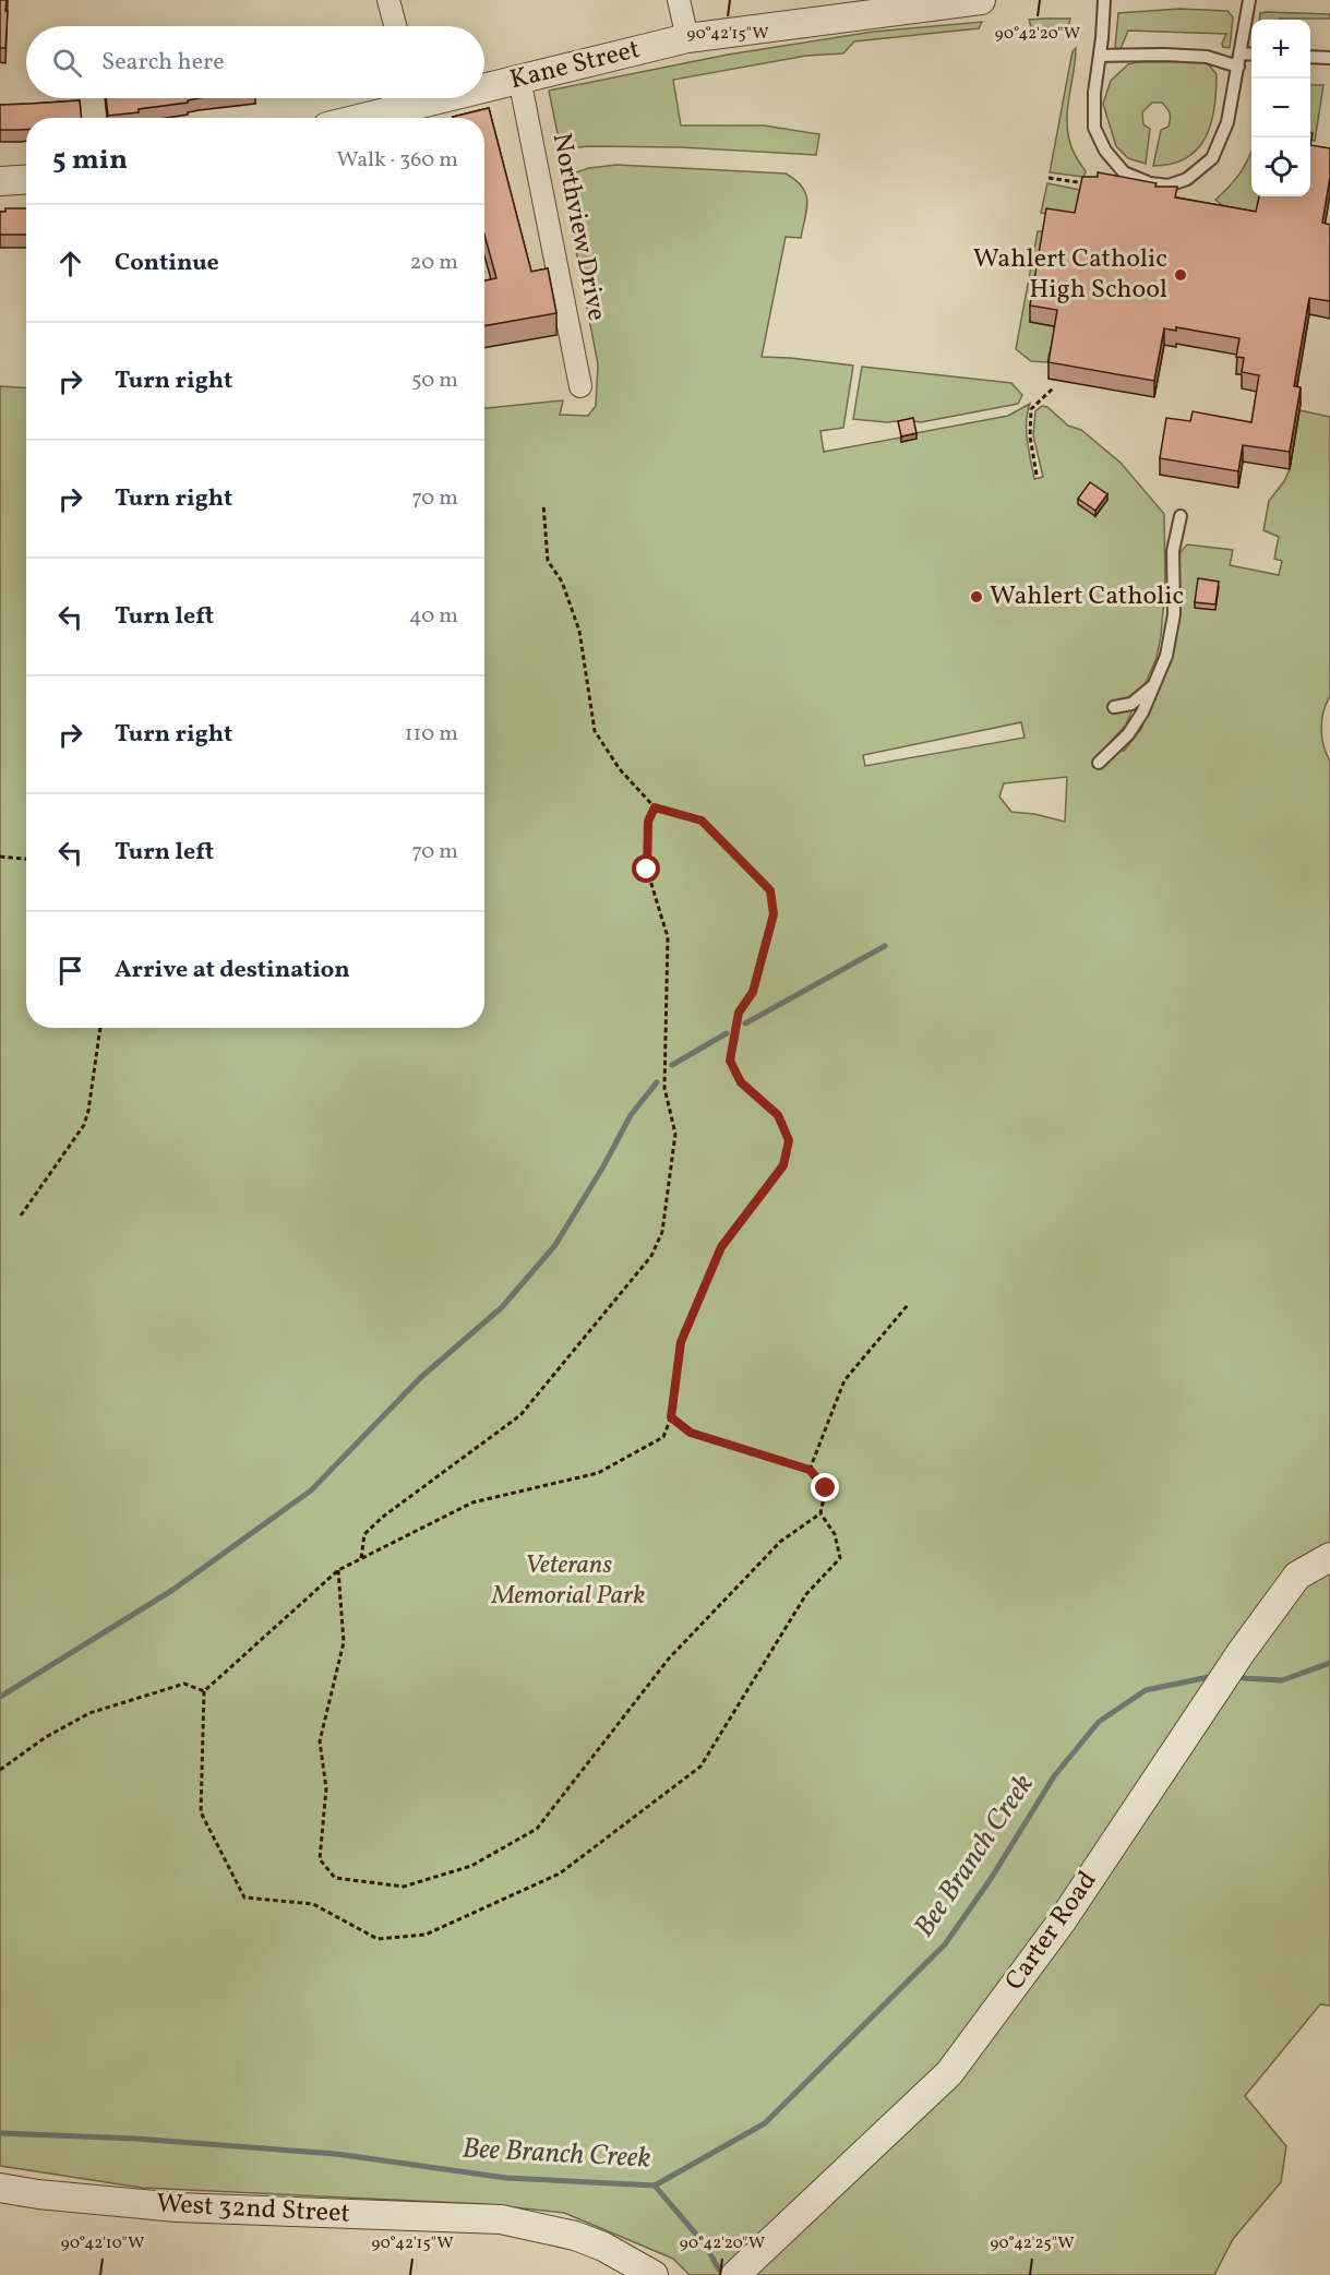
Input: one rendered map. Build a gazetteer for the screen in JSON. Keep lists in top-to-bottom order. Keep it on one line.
{"streets":{"street":["Kane Street","Northview Drive","Carter Road","West 32nd Street"]},"crossings":[["Kane Street","Northview Drive"]],"water":["Bee Branch Creek"],"parks":["Veterans Memorial Park"],"places":["Wahlert Catholic High School","Wahlert Catholic"],"page":{"map_buttons":["+","−"],"search":"Search here","heading":["5 min","Walk · 360 m"],"list":[["Continue","20 m"],["Turn right","50 m"],["Turn right","70 m"],["Turn left","40 m"],["Turn right","110 m"],["Turn left","70 m"],"Arrive at destination"]},"coordinates":["90°42'15\"W","90°42'20\"W","90°42'10\"W","90°42'25\"W"]}
